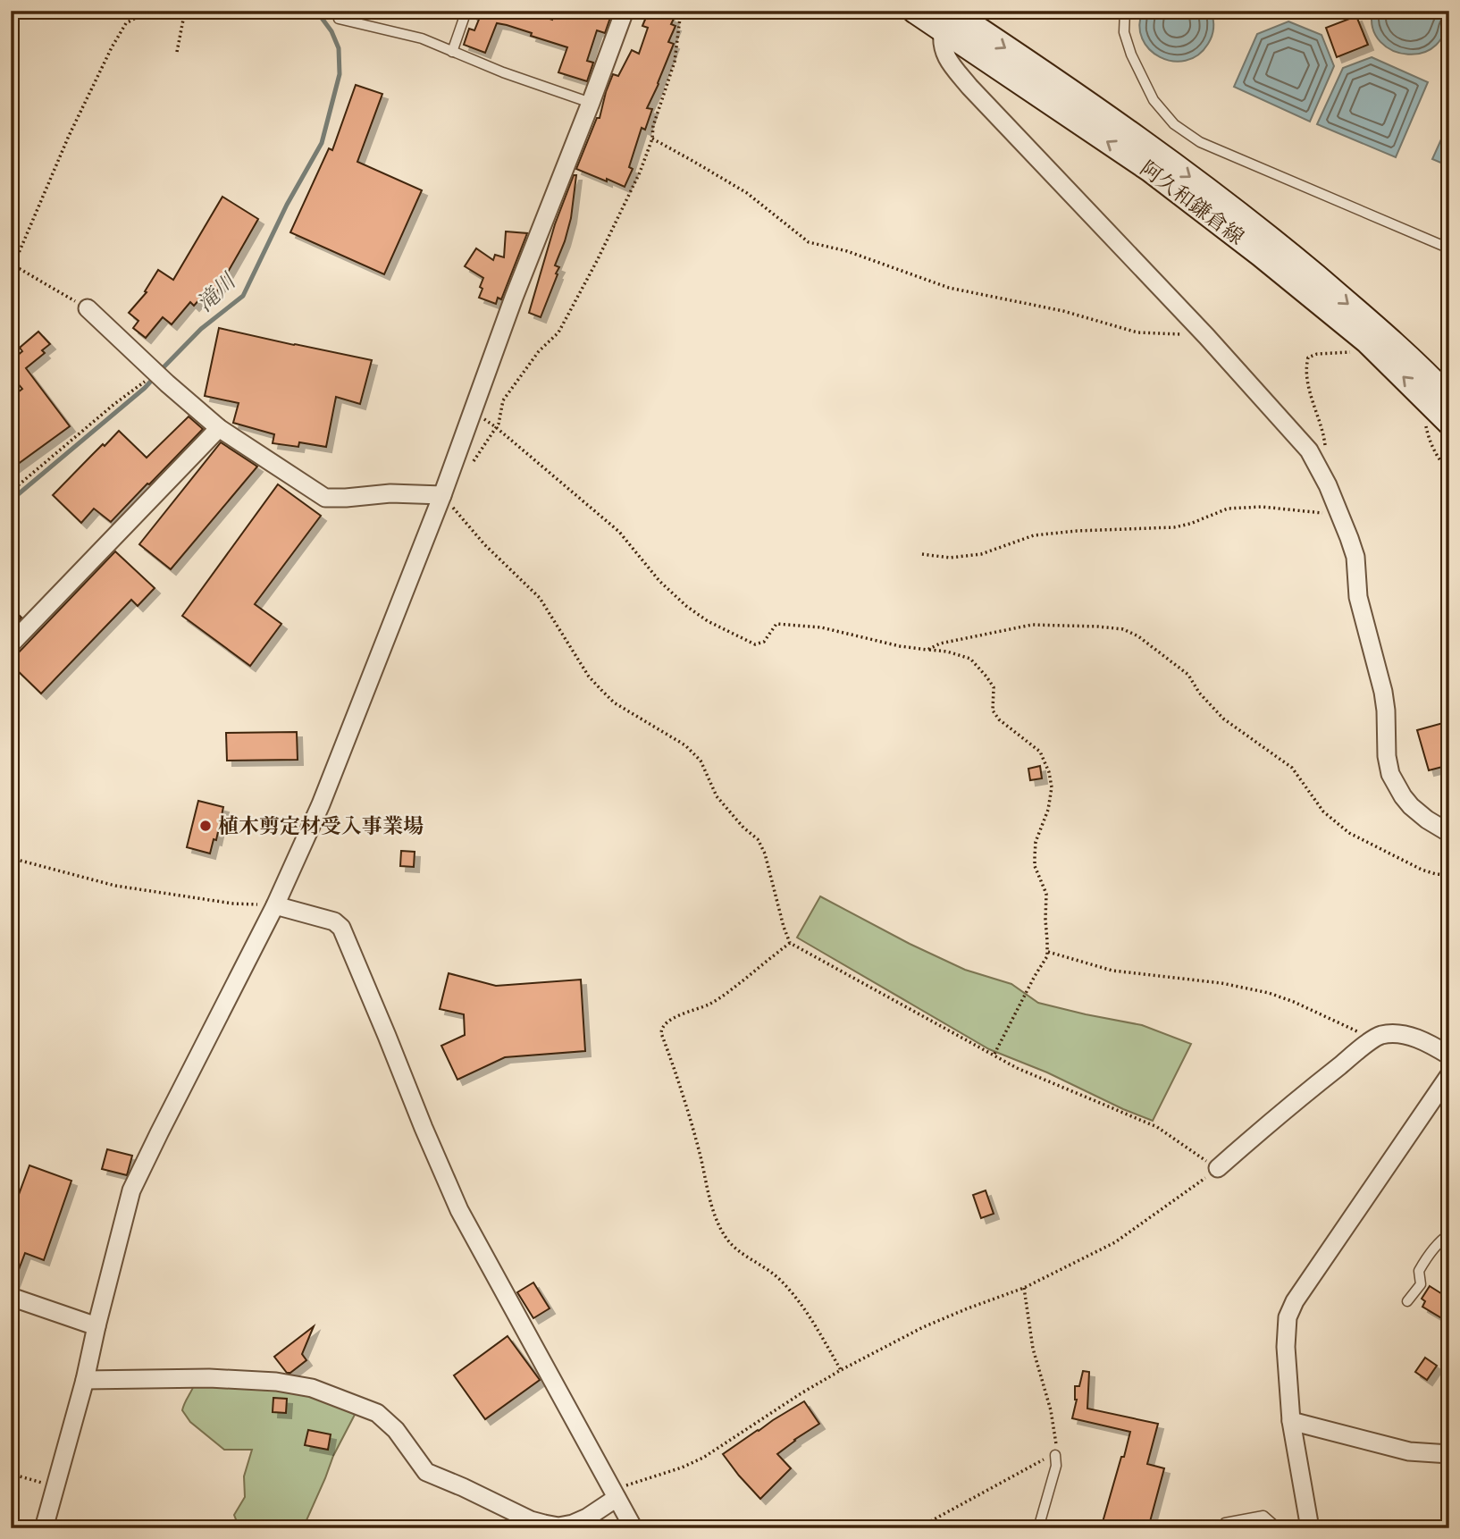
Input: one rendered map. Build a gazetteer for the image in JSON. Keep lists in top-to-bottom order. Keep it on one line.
{"streets":{"main road":["阿久和鎌倉線"]},"water":["滝川"],"places":["植木剪定材受入事業場"]}
